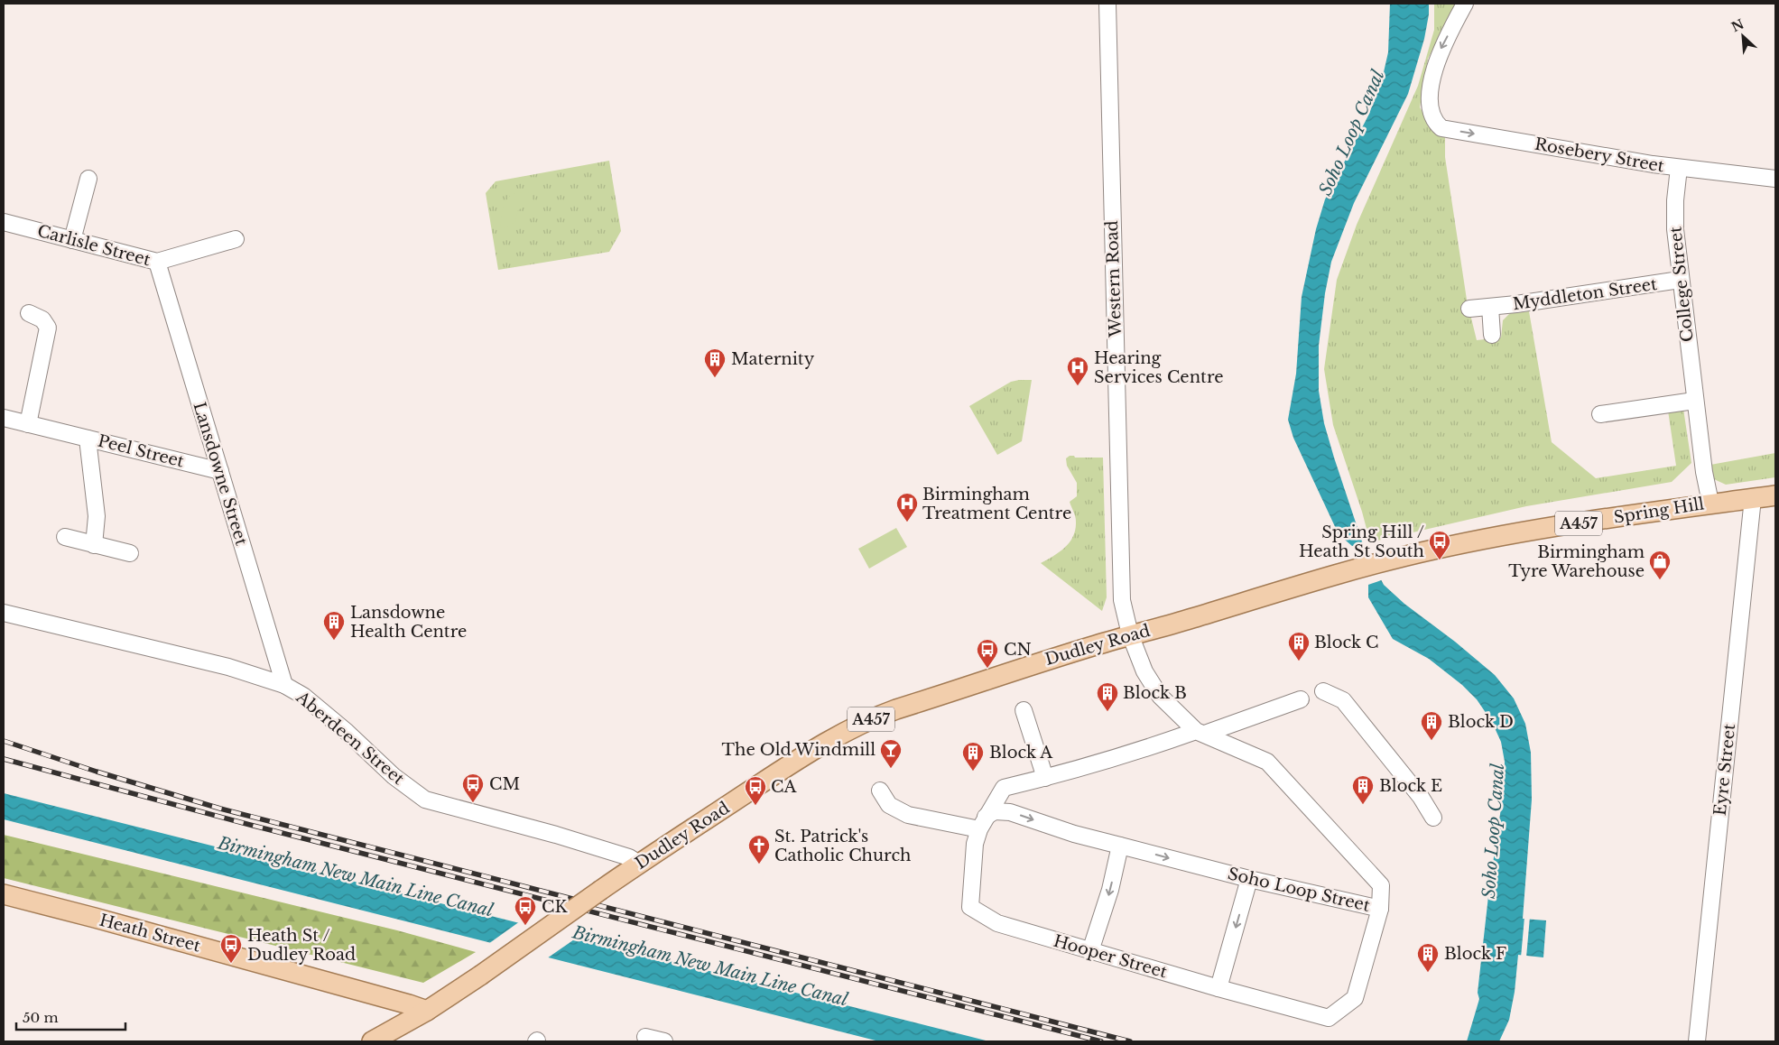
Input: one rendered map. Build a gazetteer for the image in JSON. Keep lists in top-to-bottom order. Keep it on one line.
{"streets":{"main road":["Spring Hill","A457","Dudley Road","Heath Street"],"street":["Rosebery Street","Carlisle Street","Western Road","College Street","Myddleton Street","Peel Street","Lansdowne Street","Aberdeen Street","Eyre Street","Soho Loop Street","Hooper Street"]},"crossings":[["Rosebery Street","College Street"],["Carlisle Street","Lansdowne Street"],["Western Road","Dudley Road"],["Western Road","Soho Loop Street"],["Western Road","Hooper Street"],["College Street","Myddleton Street"],["College Street","Spring Hill"],["Peel Street","Lansdowne Street"],["Lansdowne Street","Aberdeen Street"],["Spring Hill","Dudley Road"],["Spring Hill","Eyre Street"],["Dudley Road","Aberdeen Street"],["Dudley Road","Heath Street"],["Soho Loop Street","Hooper Street"]],"one_way":["Soho Loop Street"],"water":["Soho Loop Canal","Birmingham New Main Line Canal"],"places":{"building":["Maternity","Lansdowne Health Centre","Block C","Block B","Block D","Block A","Block E","Block F"],"hospital":["Hearing Services Centre","Birmingham Treatment Centre"],"bus stop":["Spring Hill / Heath St South","CN","CM","CA","CK","Heath St / Dudley Road"],"shop":["Birmingham Tyre Warehouse"],"bar":["The Old Windmill"],"church":["St. Patrick's Catholic Church"]},"scale_bar":"50 m","north":"top left"}
